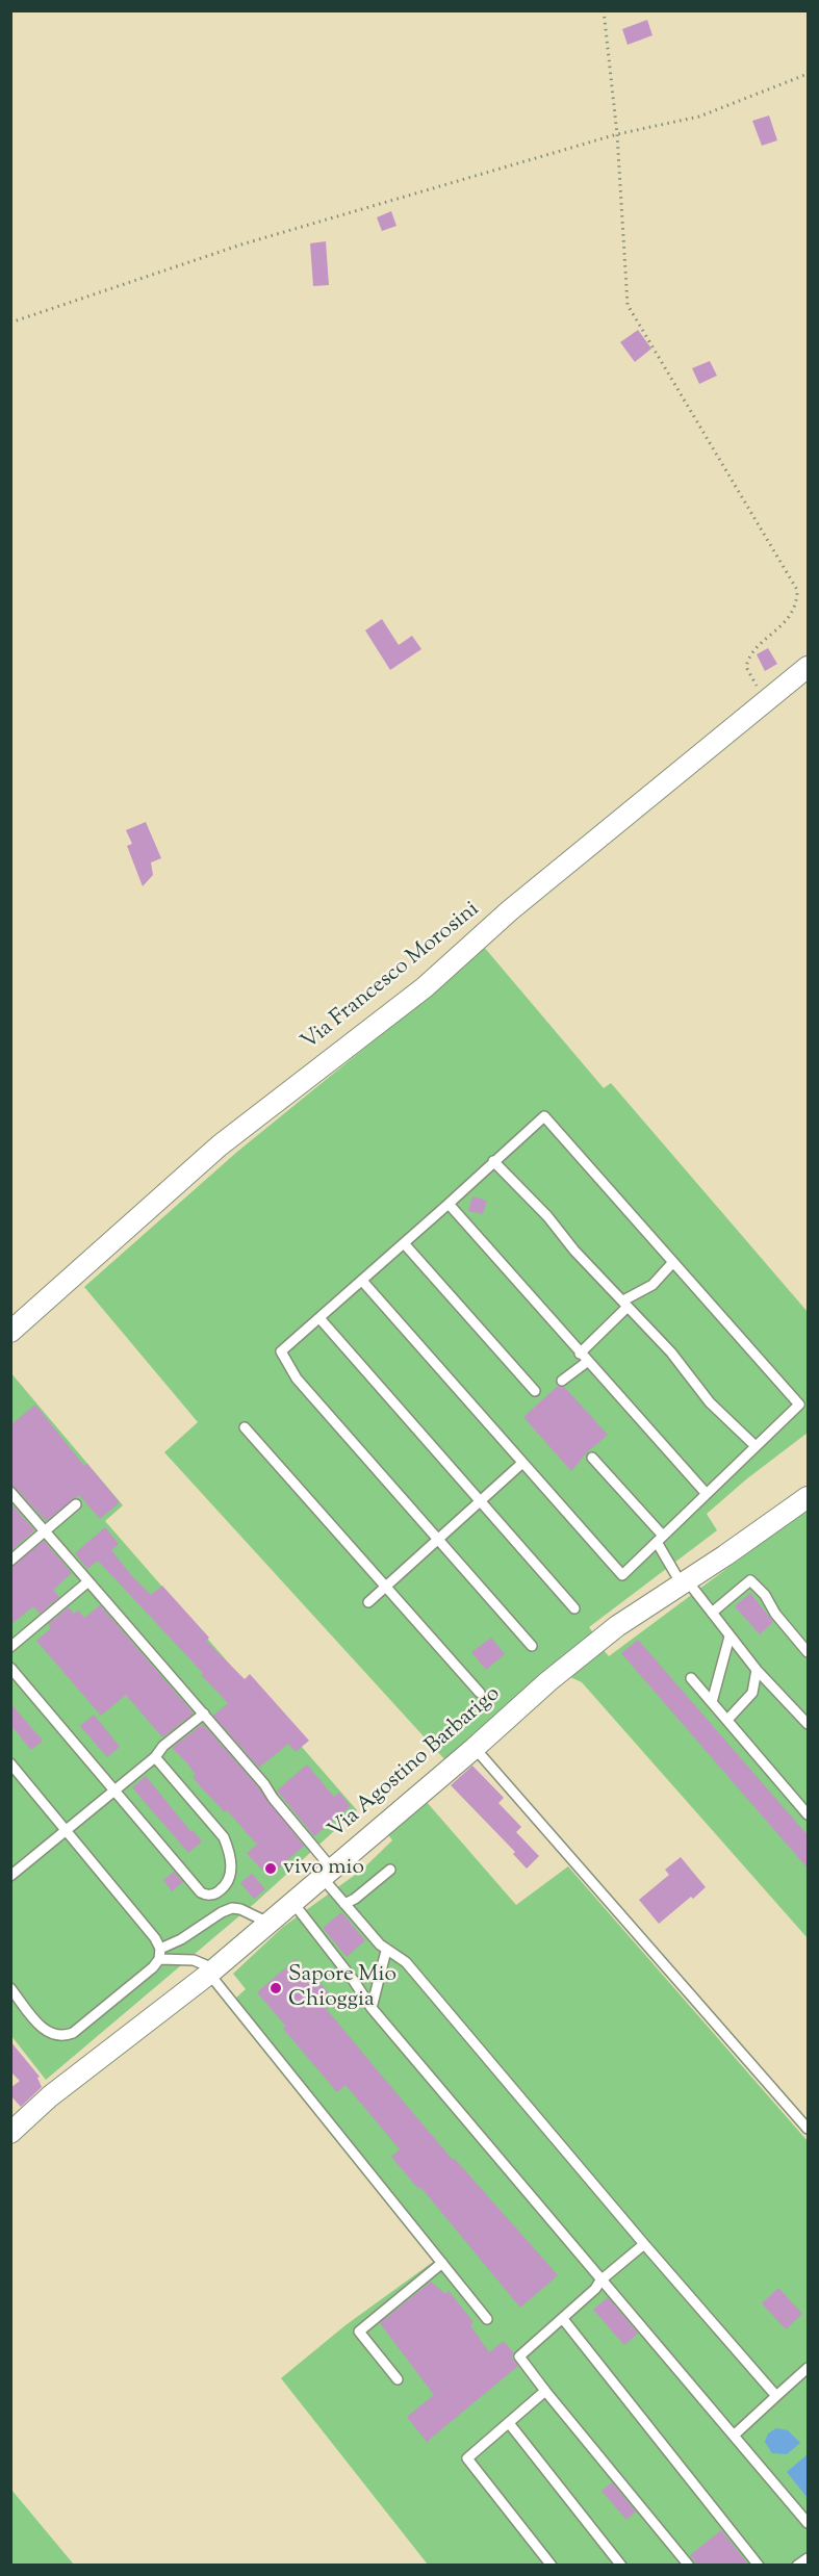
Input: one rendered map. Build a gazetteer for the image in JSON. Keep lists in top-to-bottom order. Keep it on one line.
{"streets":{"street":["Via Francesco Morosini","Via Agostino Barbarigo"]},"places":["vivo mio","Sapore Mio Chioggia"]}
